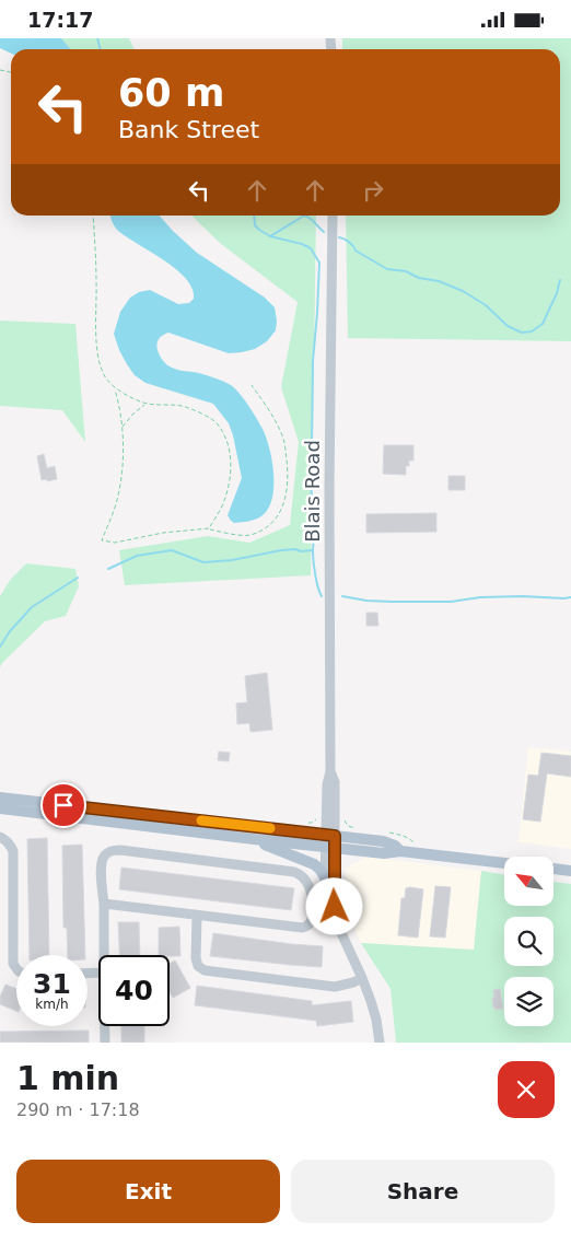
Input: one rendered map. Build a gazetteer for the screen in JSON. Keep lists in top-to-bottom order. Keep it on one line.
{"streets":{"street":["Blais Road"]},"north":"top left","page":{"status":"17:17","turn":["60 m","Bank Street"],"speed":"31 km/h","limit":"40","heading":["1 min","290 m · 17:18"],"buttons":["Exit","Share"]}}
